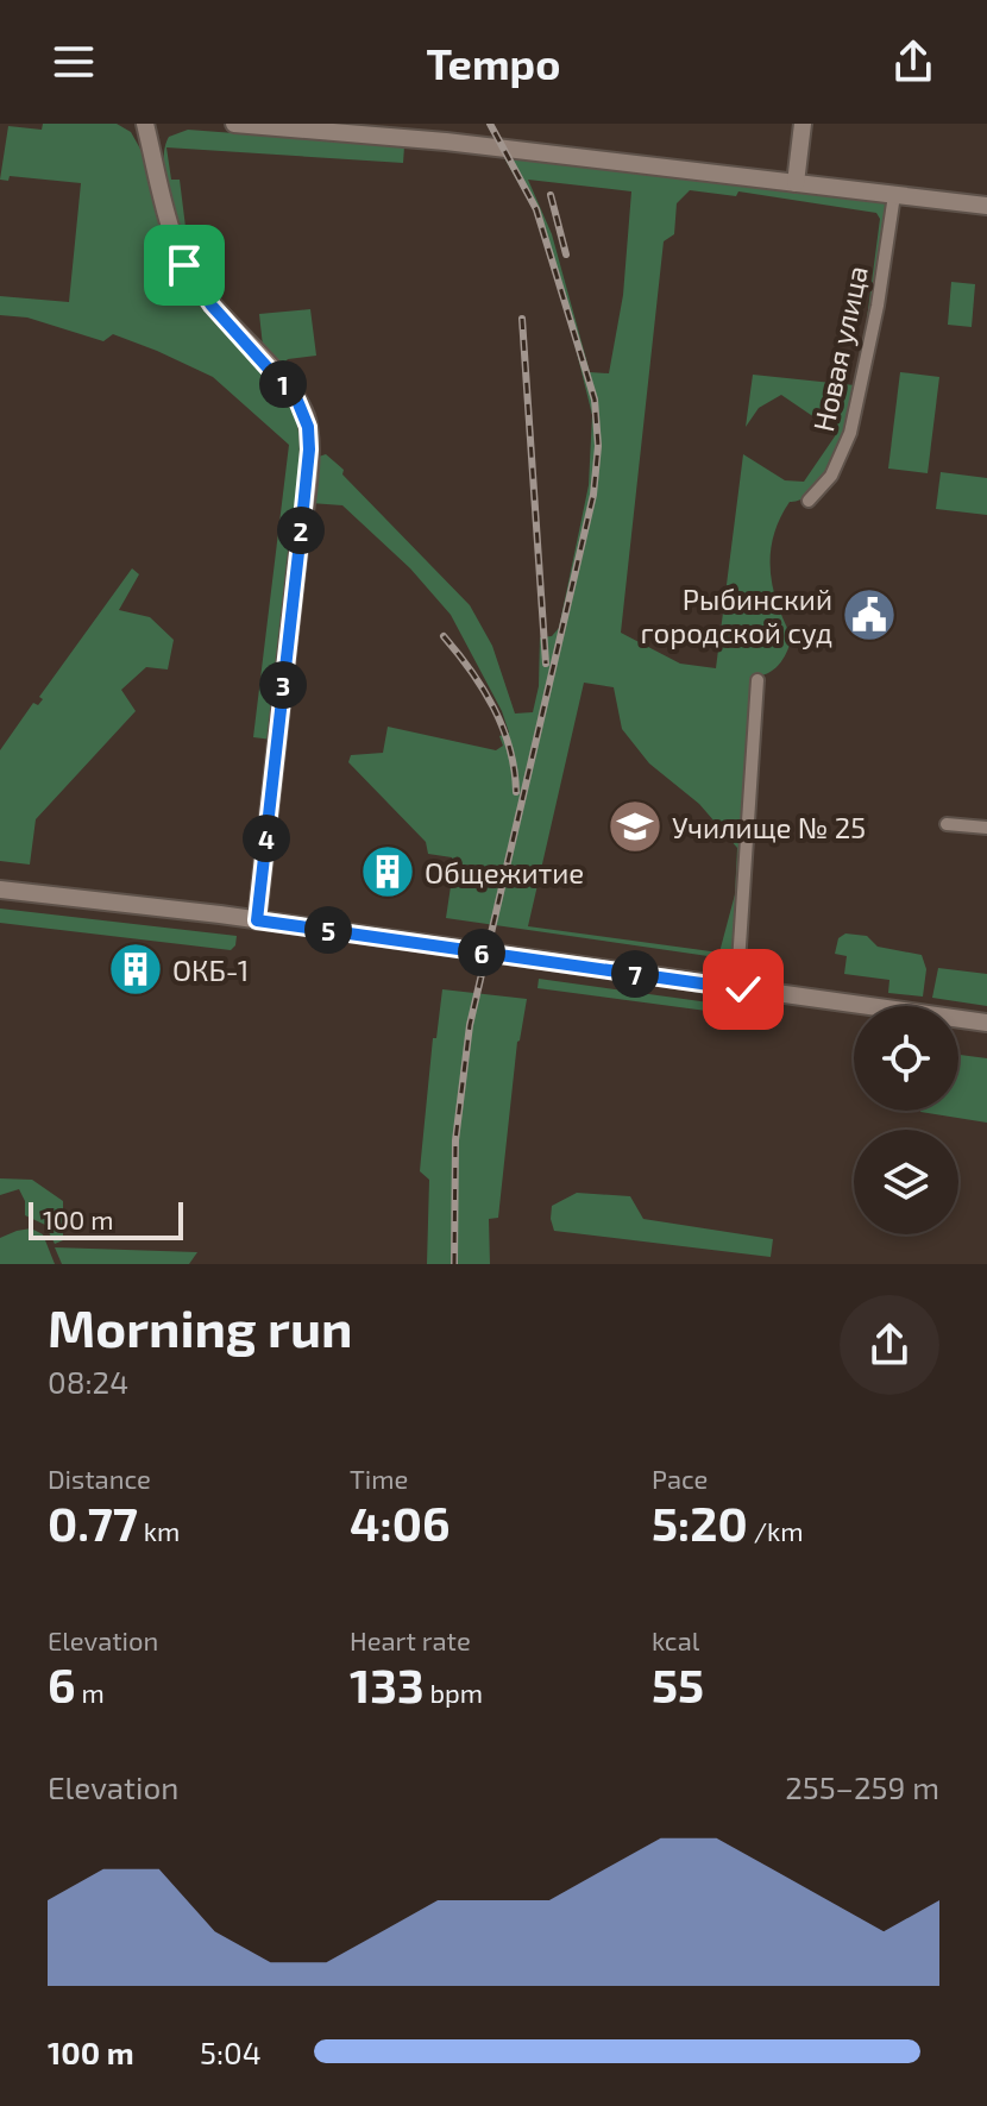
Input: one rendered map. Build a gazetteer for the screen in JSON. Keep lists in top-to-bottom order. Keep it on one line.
{"streets":{"street":["Новая улица"]},"places":{"public building":["Рыбинский городской суд"],"school or university":["Училище № 25"],"building":["Общежитие","ОКБ-1"]},"scale_bar":"100 m","page":{"header":"Tempo","pins":["1","2","3","4","5","6","7"],"scale":"100 m","heading":["Morning run","08:24"],"stats":[["Distance","0.77 km"],["Time","4:06"],["Pace","5:20 /km"],["Elevation","6 m"],["Heart rate","133 bpm"],["kcal","55"]],"chart":["Elevation","255–259 m"],"list":[{"name":"100 m","note":"5:04"}]}}
